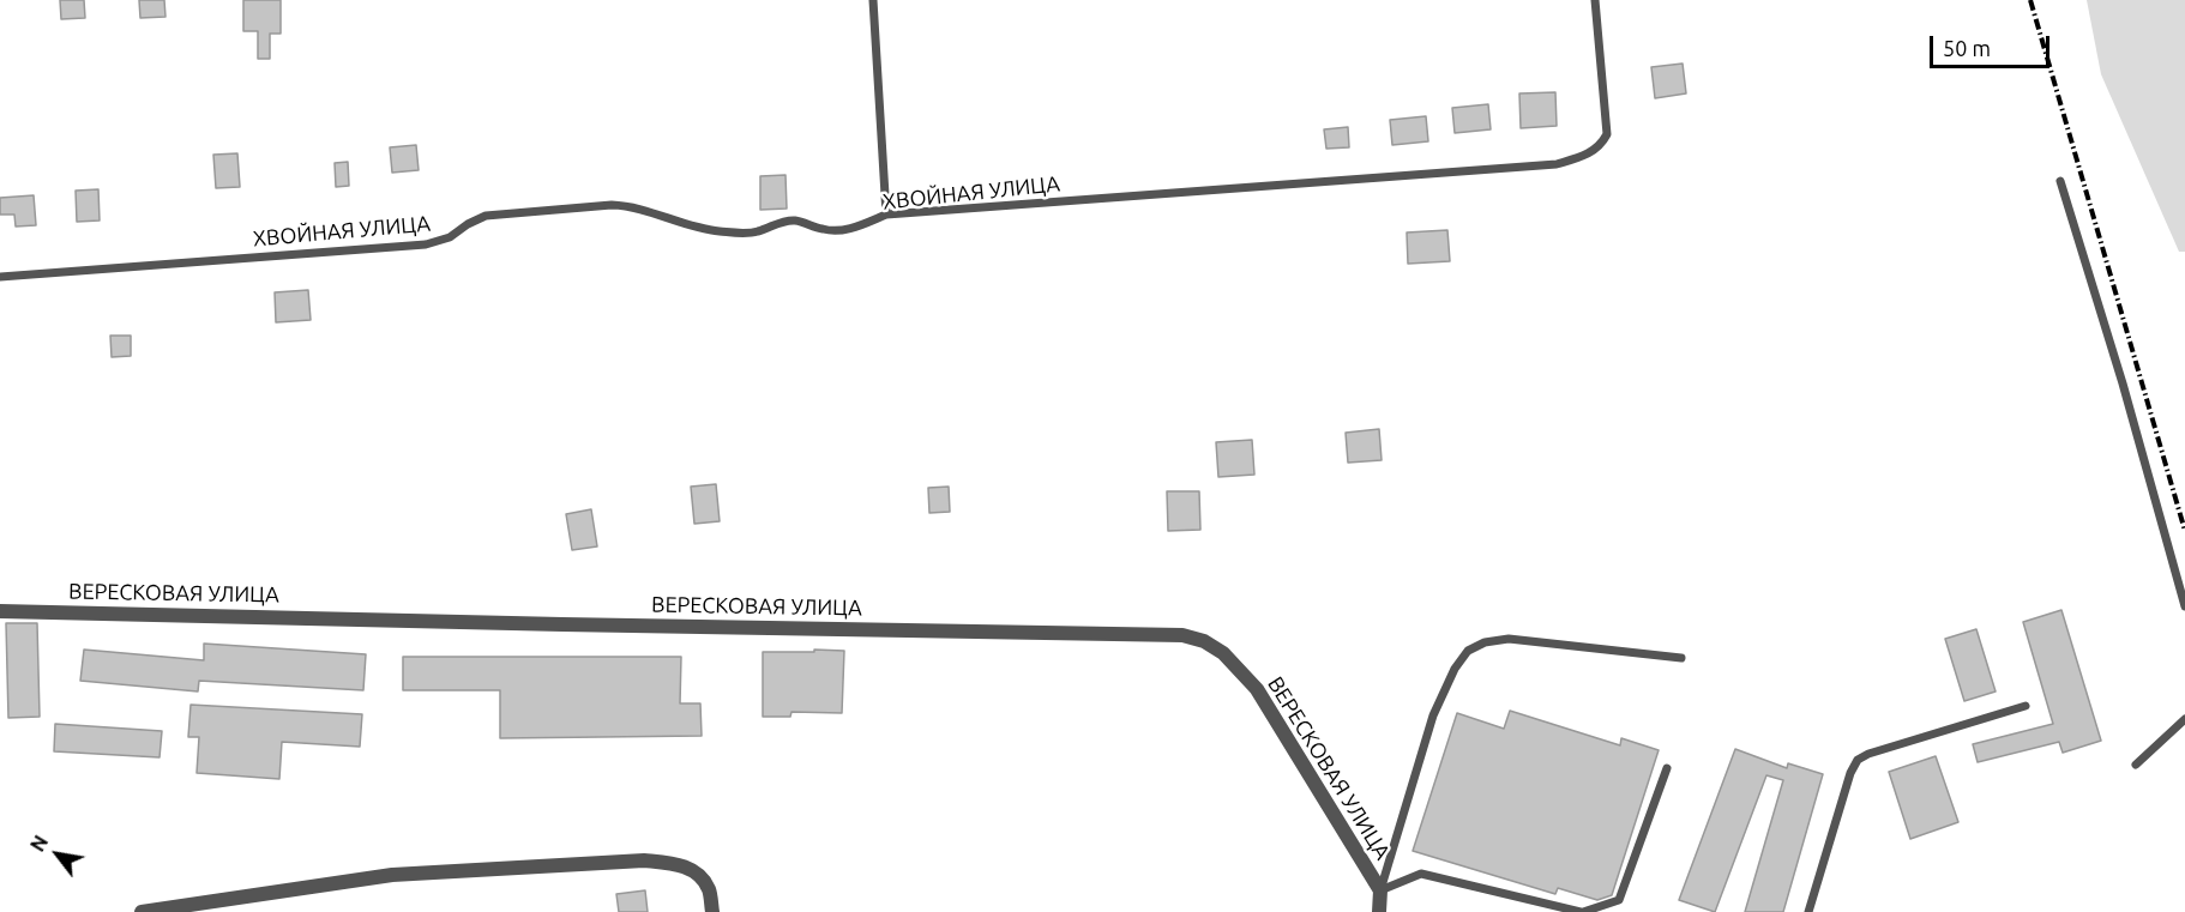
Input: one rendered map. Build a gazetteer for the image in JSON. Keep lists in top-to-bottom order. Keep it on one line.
{"streets":{"street":["ВЕРЕСКОВАЯ УЛИЦА"],"lane":["ХВОЙНАЯ УЛИЦА"]},"scale_bar":"50 m","north":"top left"}
